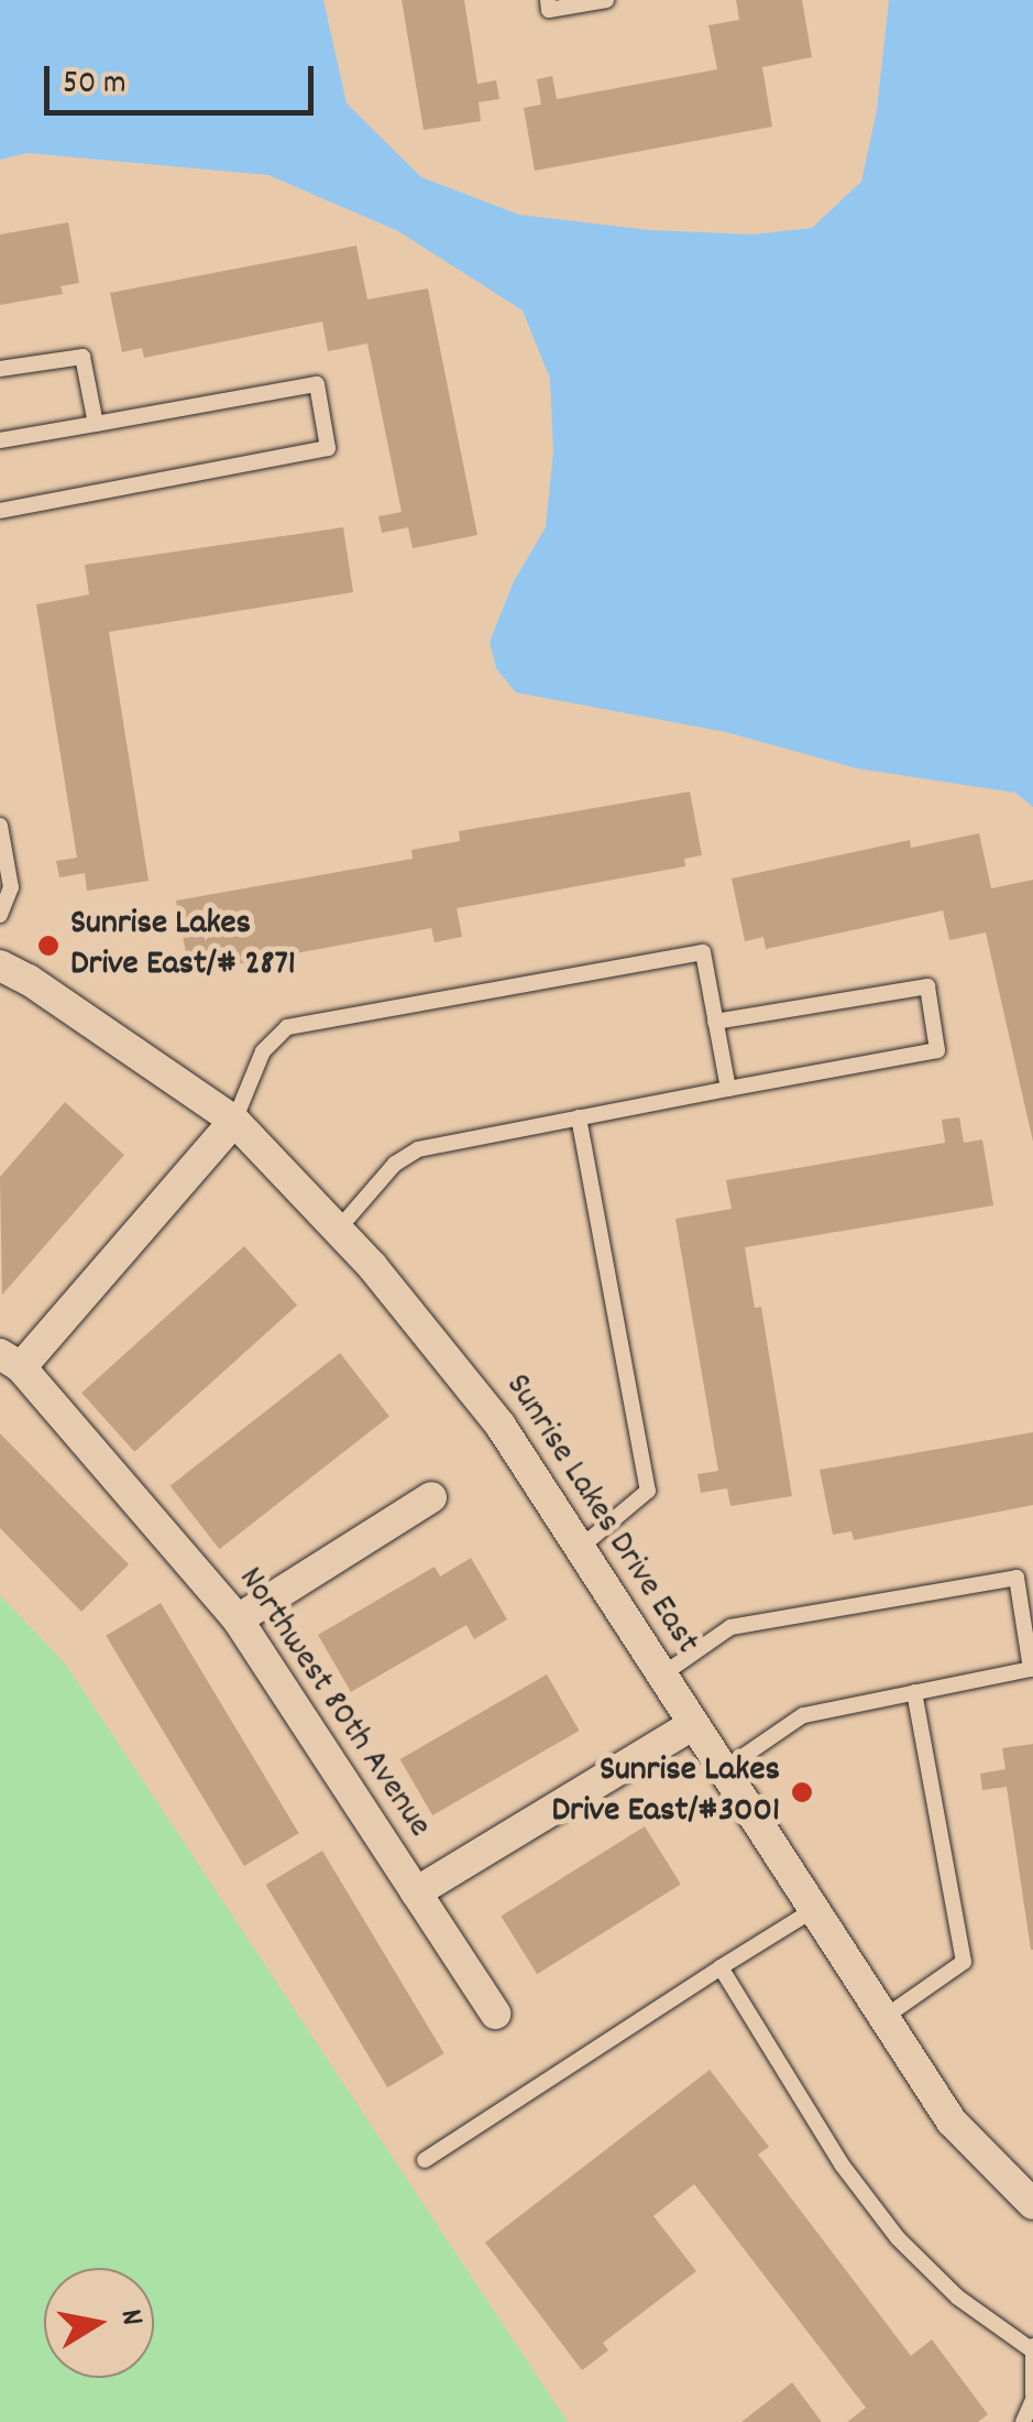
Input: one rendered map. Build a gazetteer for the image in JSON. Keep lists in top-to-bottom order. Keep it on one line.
{"streets":{"street":["Sunrise Lakes Drive East","Northwest 80th Avenue"]},"places":["Sunrise Lakes Drive East/# 2871","Sunrise Lakes Drive East/#3001"],"scale_bar":"50 m","north":"right"}
